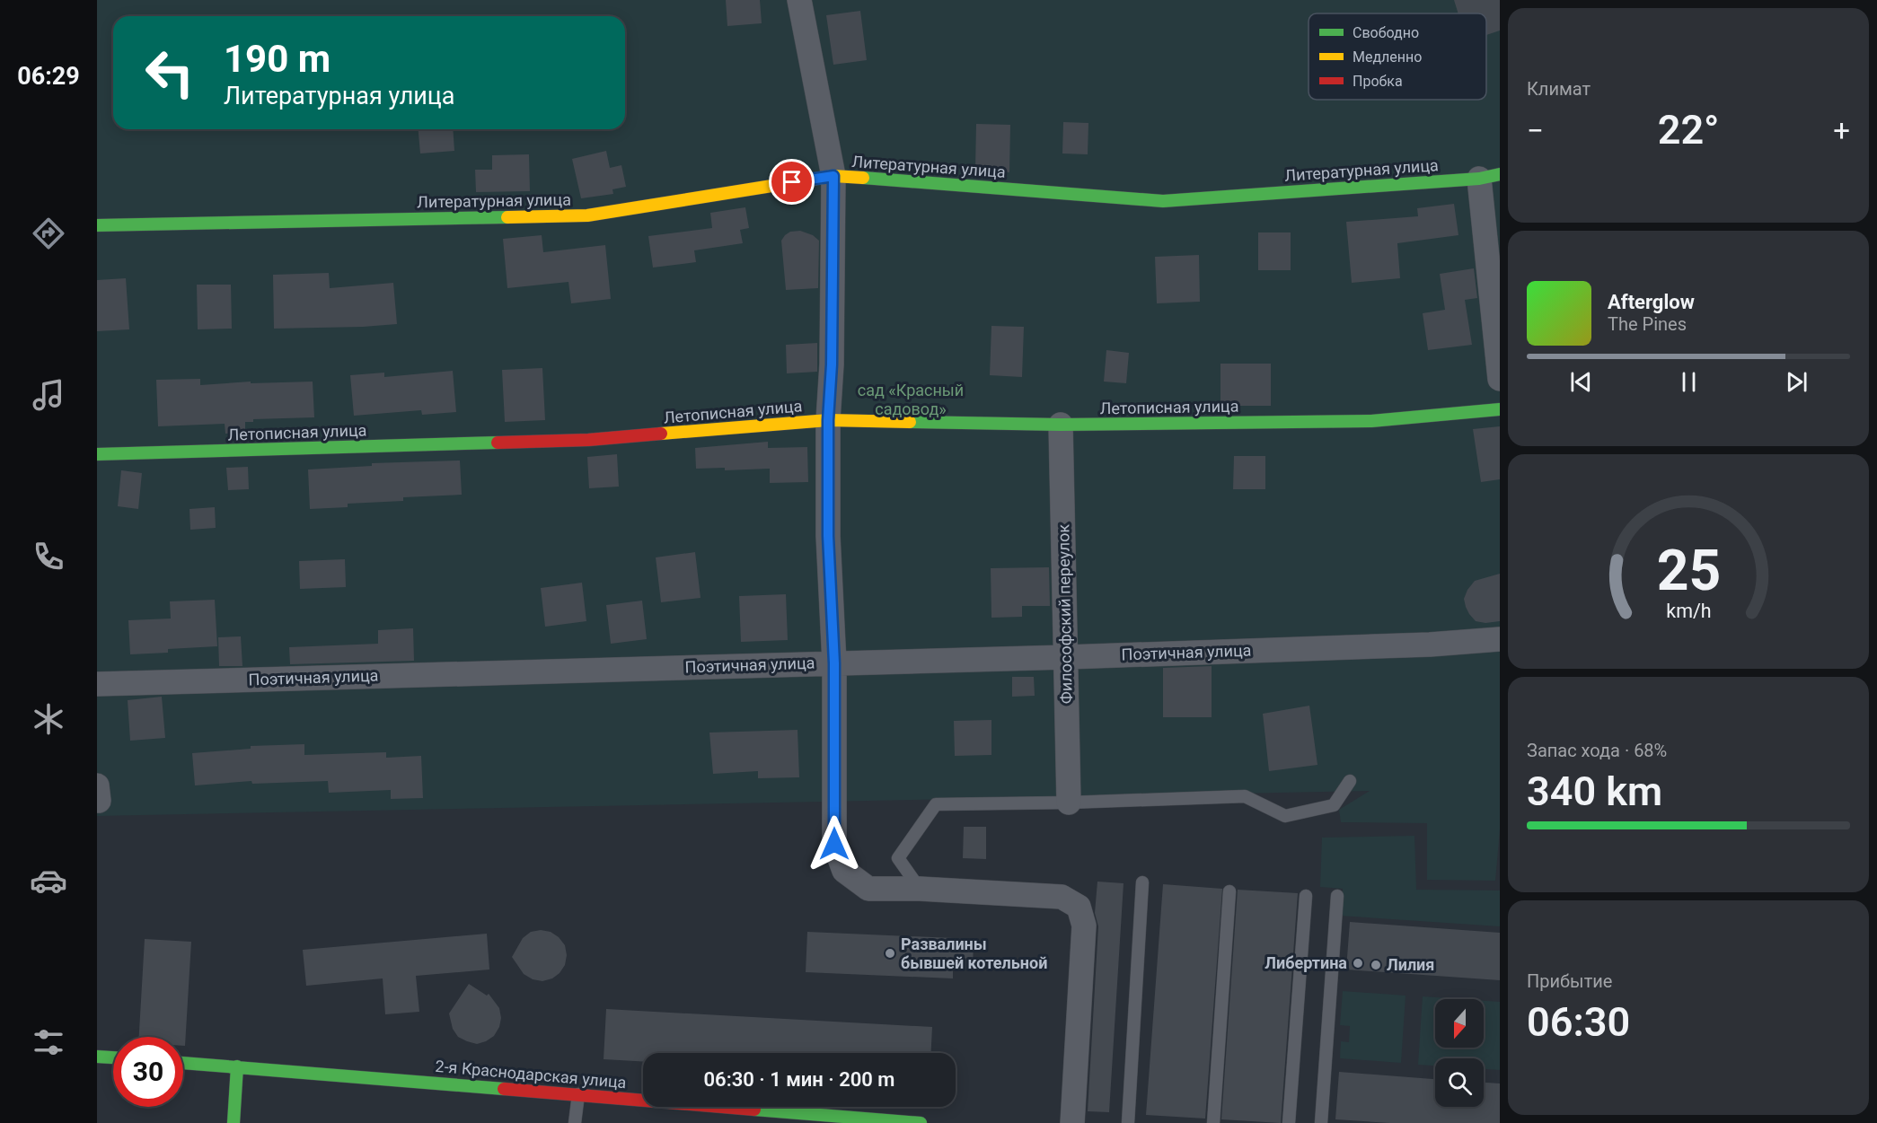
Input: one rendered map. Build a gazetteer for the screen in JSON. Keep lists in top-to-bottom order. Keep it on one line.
{"streets":{"street":["Литературная улица","Летописная улица","Философский переулок","Поэтичная улица","2-я Краснодарская улица"]},"crossings":[["Летописная улица","Философский переулок"],["Философский переулок","Поэтичная улица"]],"parks":["сад «Красный садовод»"],"places":["Развалины бывшей котельной","Либертина","Лилия"],"legend":["Свободно","Медленно","Пробка"],"north":"bottom","page":{"tabs":"06:29","tile":["Климат",["Запас хода · 68%","340 km"],["Прибытие","06:30"]],"turn":["190 m","Литературная улица"],"heat":["−","22°","+"],"song":["Afterglow","The Pines"],"limit":"30","trip":"06:30 · 1 мин · 200 m","gauge":["25","km/h"]}}
